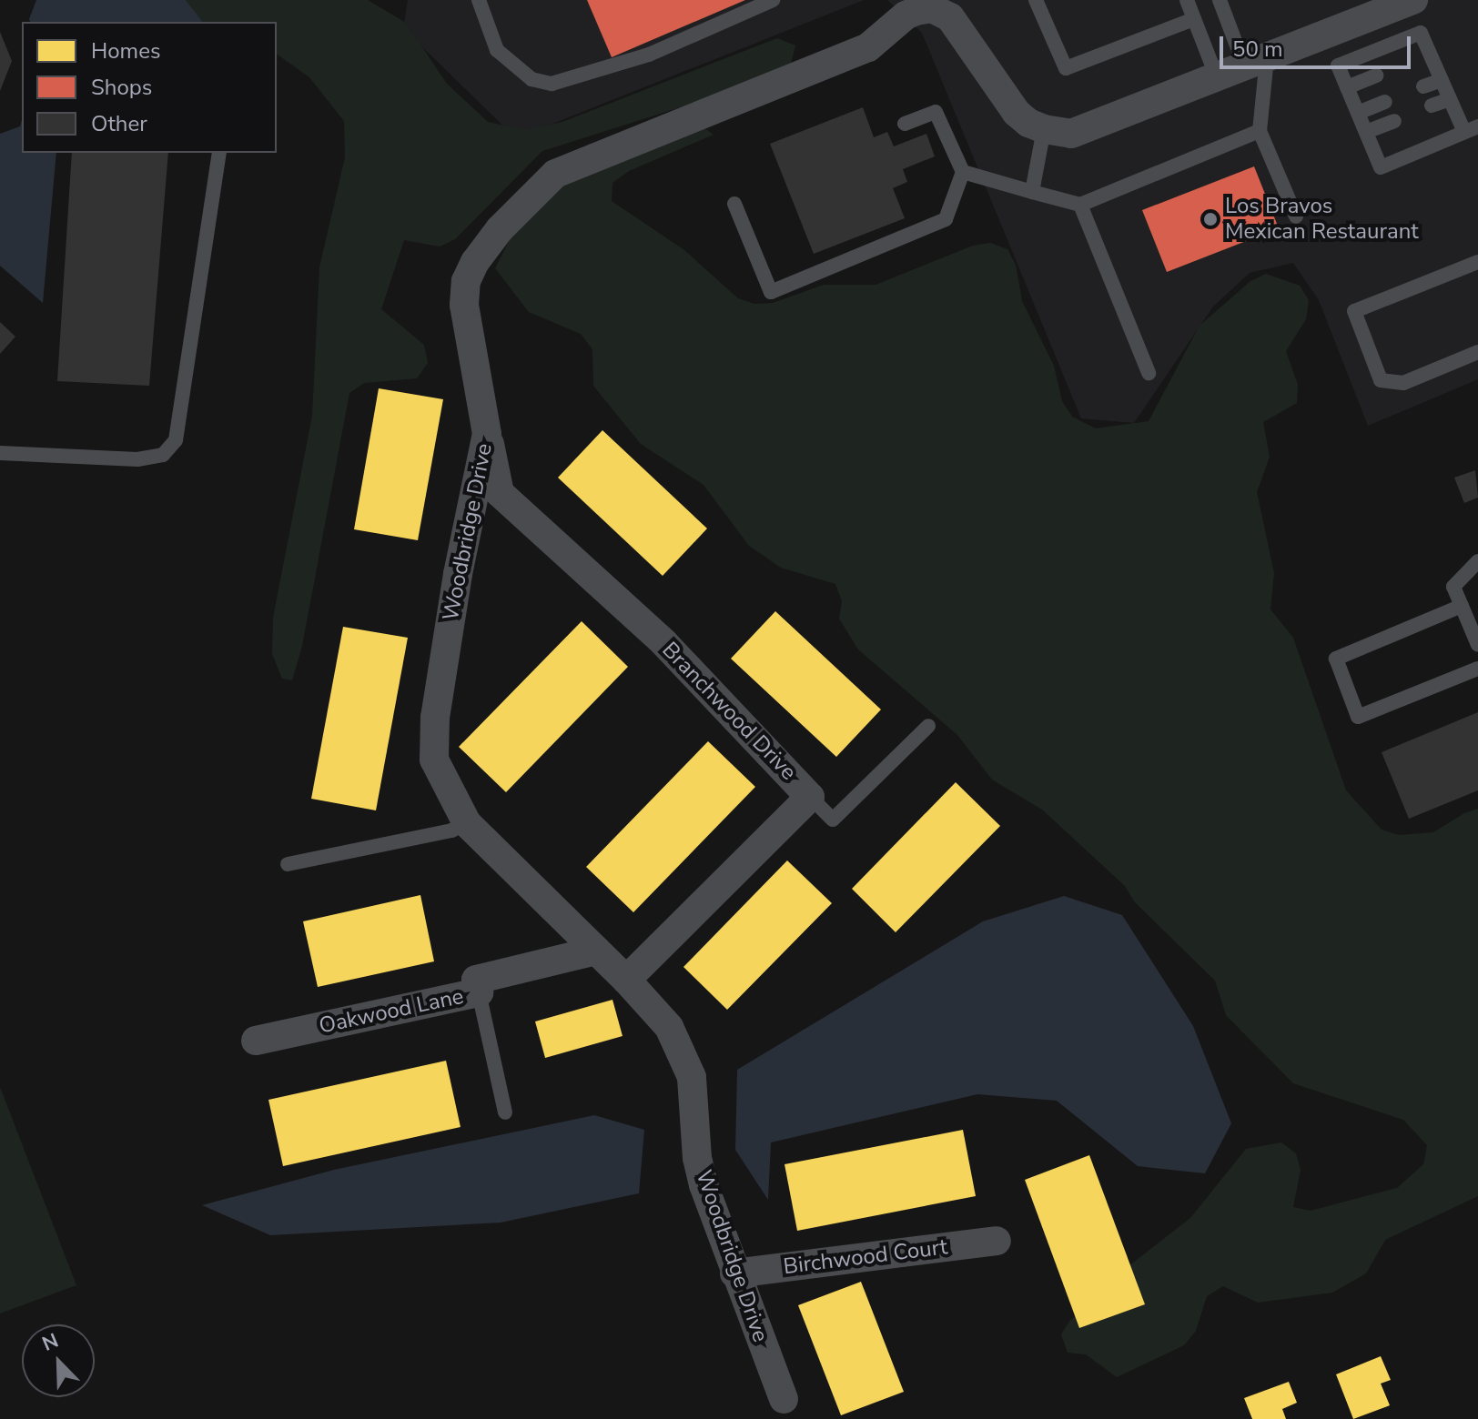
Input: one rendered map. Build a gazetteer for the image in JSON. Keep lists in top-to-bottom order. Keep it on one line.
{"streets":{"street":["Woodbridge Drive","Branchwood Drive","Oakwood Lane","Birchwood Court"]},"crossings":[["Woodbridge Drive","Branchwood Drive"],["Woodbridge Drive","Oakwood Lane"],["Woodbridge Drive","Birchwood Court"]],"places":["Los Bravos Mexican Restaurant"],"legend":["Homes","Shops","Other"],"scale_bar":"50 m","north":"top left"}
